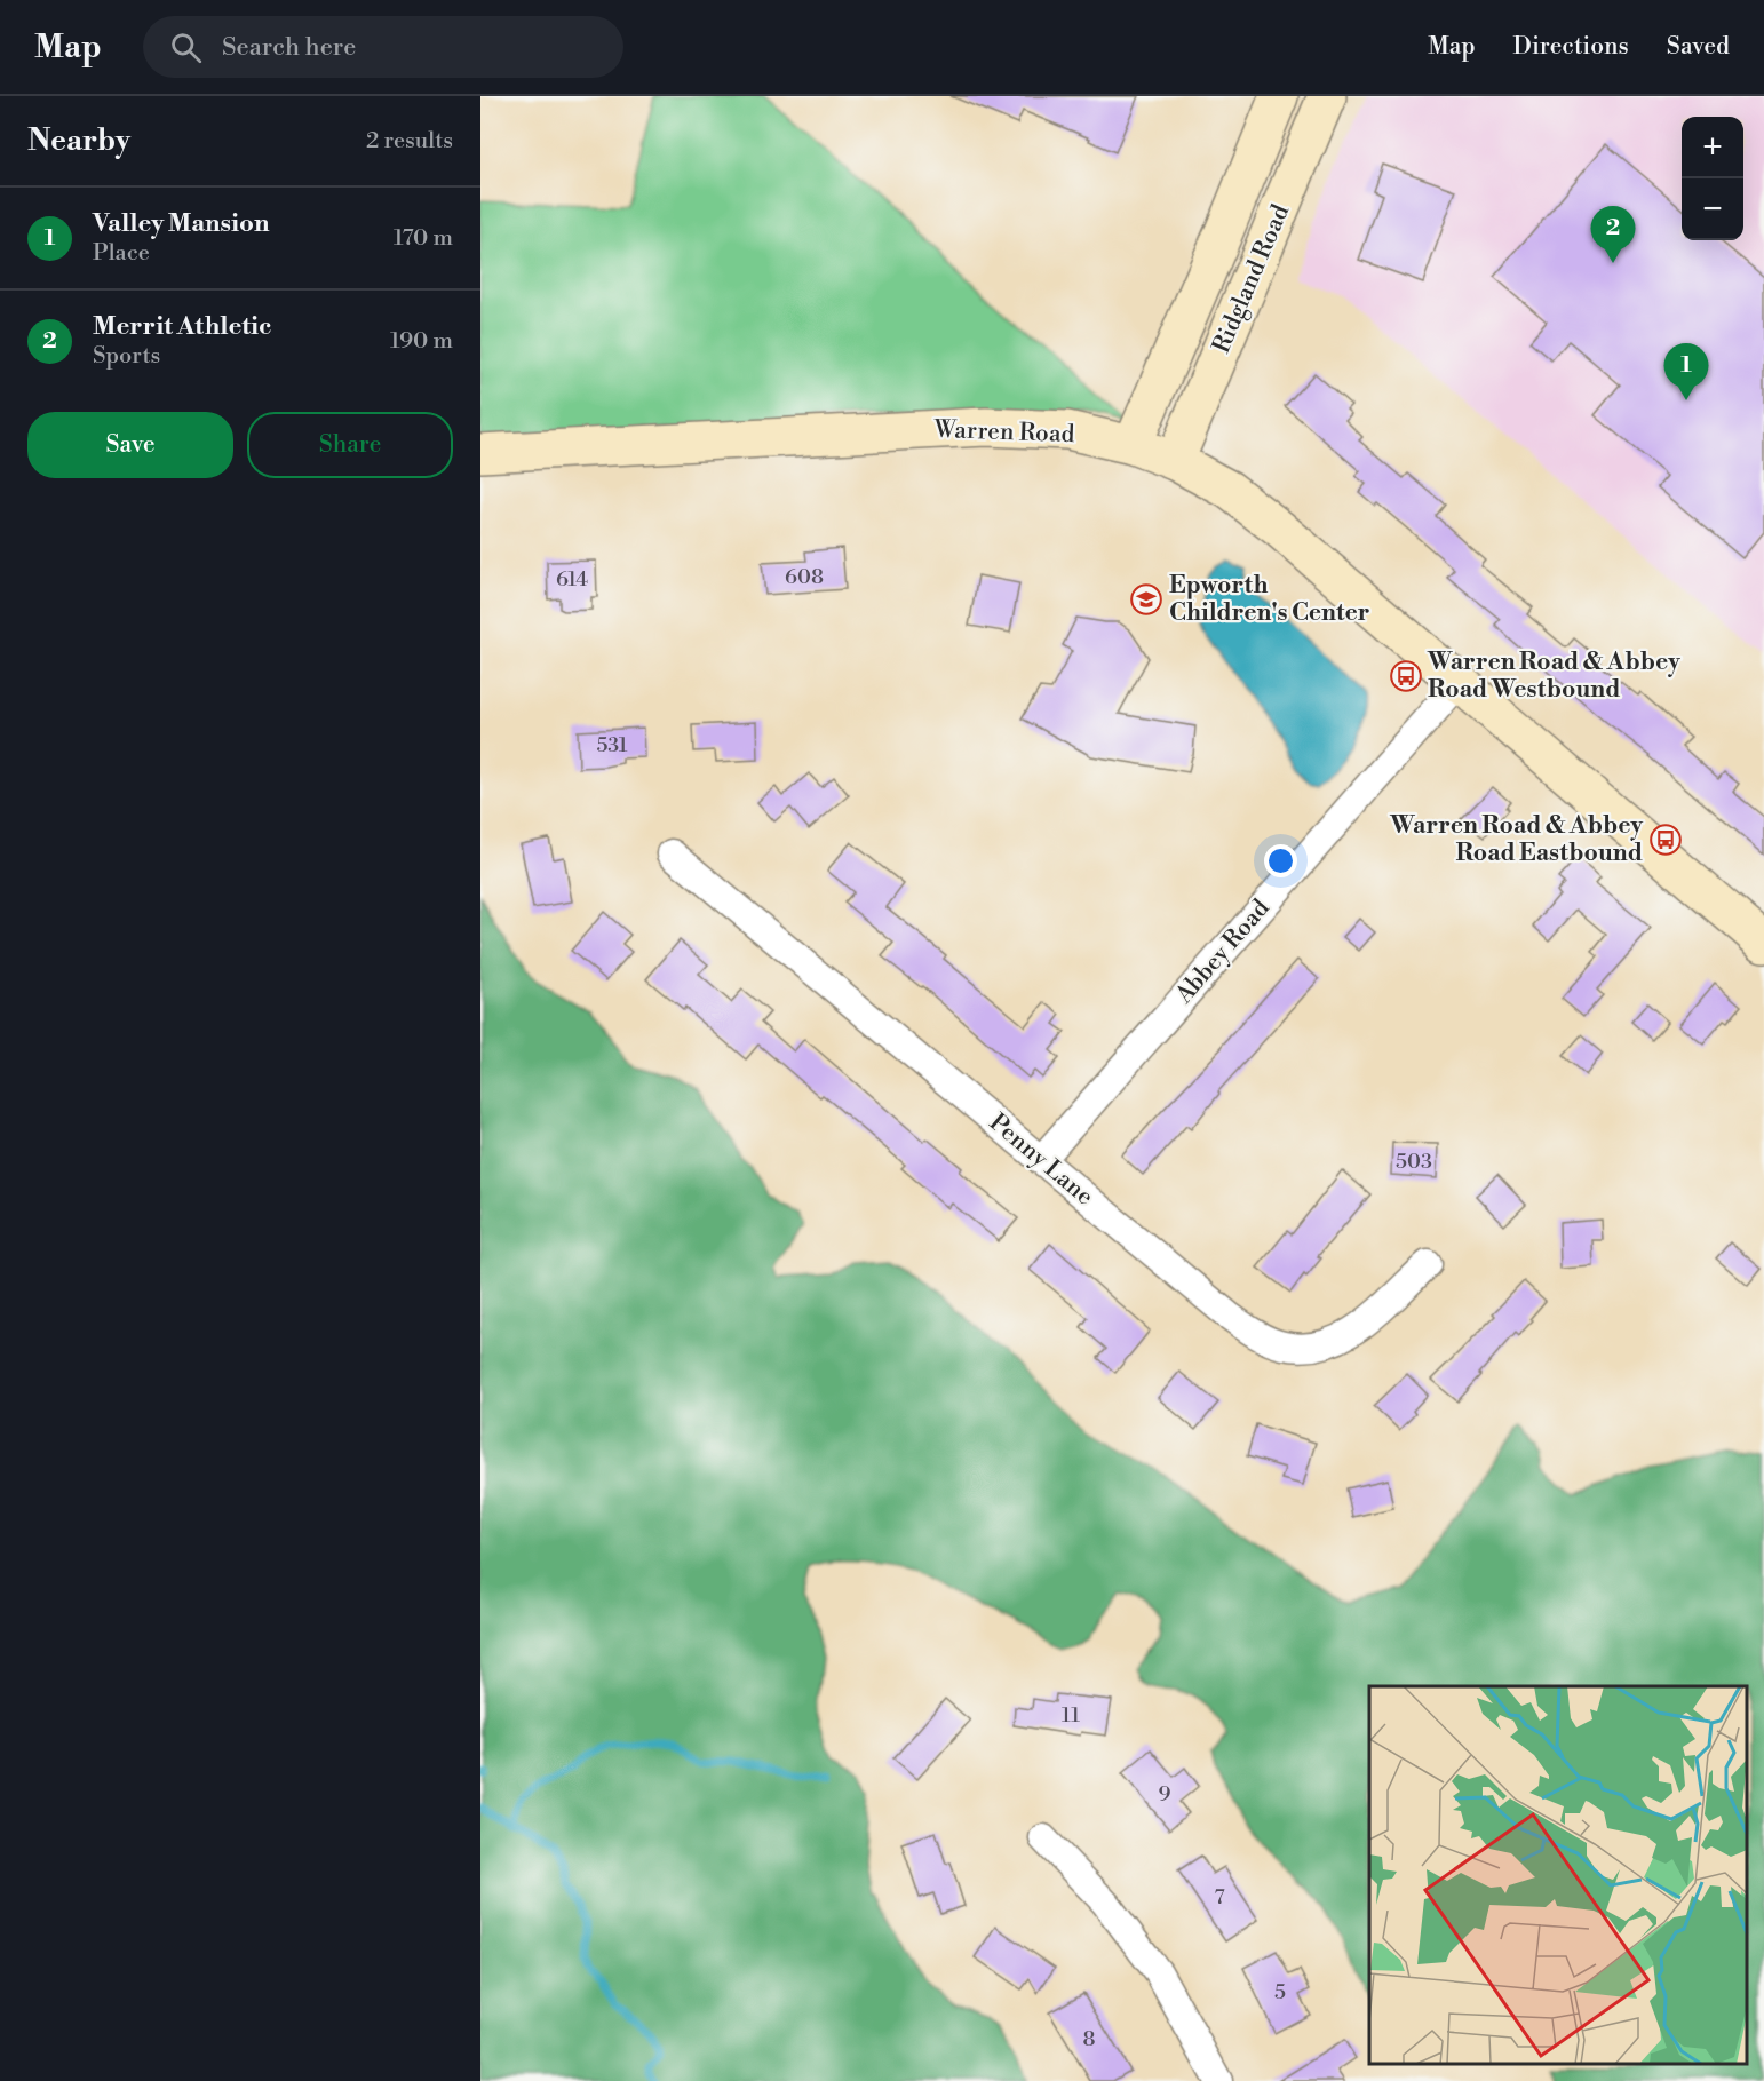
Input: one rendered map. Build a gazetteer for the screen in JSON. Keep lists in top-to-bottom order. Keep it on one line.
{"streets":{"street":["Ridgland Road","Warren Road","Abbey Road","Penny Lane"]},"crossings":[["Ridgland Road","Warren Road"],["Warren Road","Abbey Road"],["Abbey Road","Penny Lane"]],"places":{"school or university":["Epworth Children's Center"],"bus stop":["Warren Road & Abbey Road Westbound","Warren Road & Abbey Road Eastbound"]},"house_numbers":["608","614","531","503","11","9","7","5","8"],"page":{"header":"Map","search":"Search here","nav":["Map","Directions","Saved"],"heading":["Nearby","2 results"],"map_buttons":["+","−"],"list":[{"mark":"1","name":"Valley Mansion","note":"Place","value":"170 m"},{"mark":"2","name":"Merrit Athletic","note":"Sports","value":"190 m"}],"pins":["2","1"],"buttons":["Save","Share"]}}
